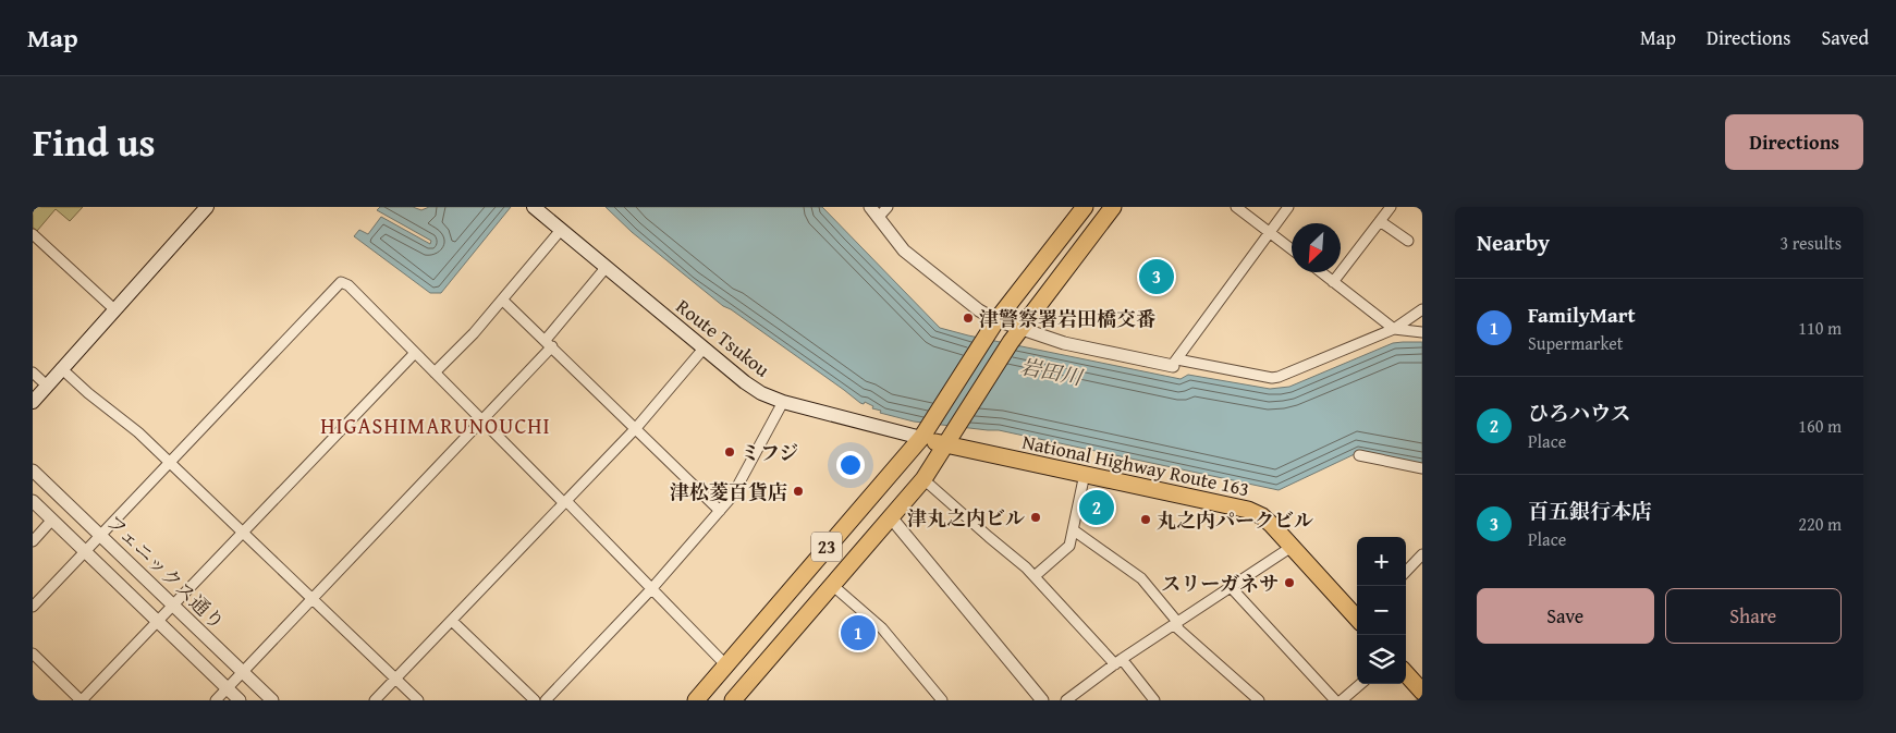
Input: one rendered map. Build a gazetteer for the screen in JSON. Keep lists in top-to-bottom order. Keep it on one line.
{"streets":{"highway":["National Highway Route 163","23"],"main road":["Route Tsukou"],"street":["フェニックス通り"]},"crossings":[["Route Tsukou","National Highway Route 163"],["Route Tsukou","23"],["National Highway Route 163","23"]],"districts":["HIGASHIMARUNOUCHI"],"water":["岩田川"],"places":["津警察署岩田橋交番","ミフジ","津松菱百貨店","津丸之内ビル","丸之内パークビル","スリーガネサ"],"north":"bottom left","page":{"header":"Map","nav":["Map","Directions","Saved"],"title":"Find us","buttons":["Directions",["Save","Share"]],"heading":["Nearby","3 results"],"pins":["3","2","1"],"list":[{"mark":"1","name":"FamilyMart","note":"Supermarket","value":"110 m"},{"mark":"2","name":"ひろハウス","note":"Place","value":"160 m"},{"mark":"3","name":"百五銀行本店","note":"Place","value":"220 m"}],"map_buttons":["+","−"]}}
